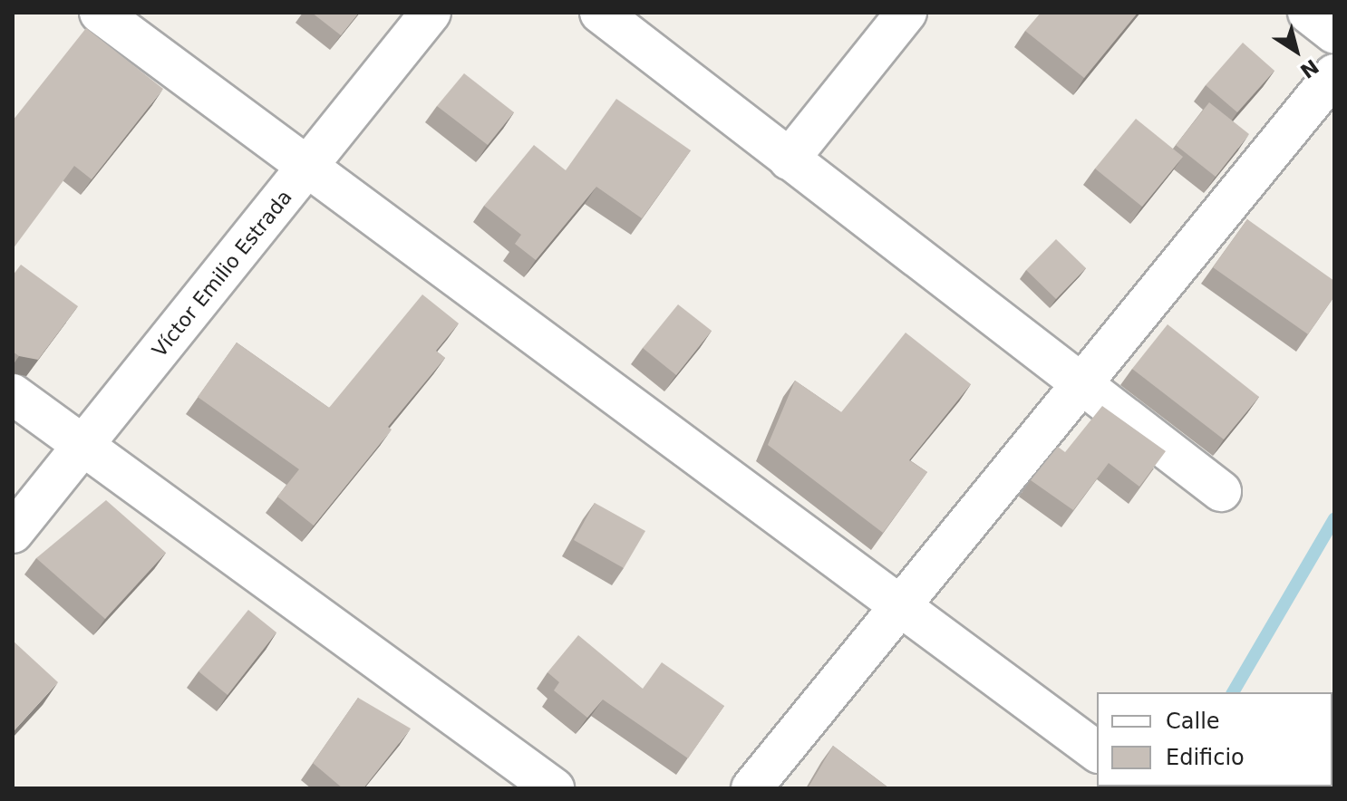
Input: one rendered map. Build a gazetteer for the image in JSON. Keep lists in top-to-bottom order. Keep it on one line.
{"streets":{"street":["Víctor Emilio Estrada"]},"legend":["Calle","Edificio"],"north":"bottom right"}
